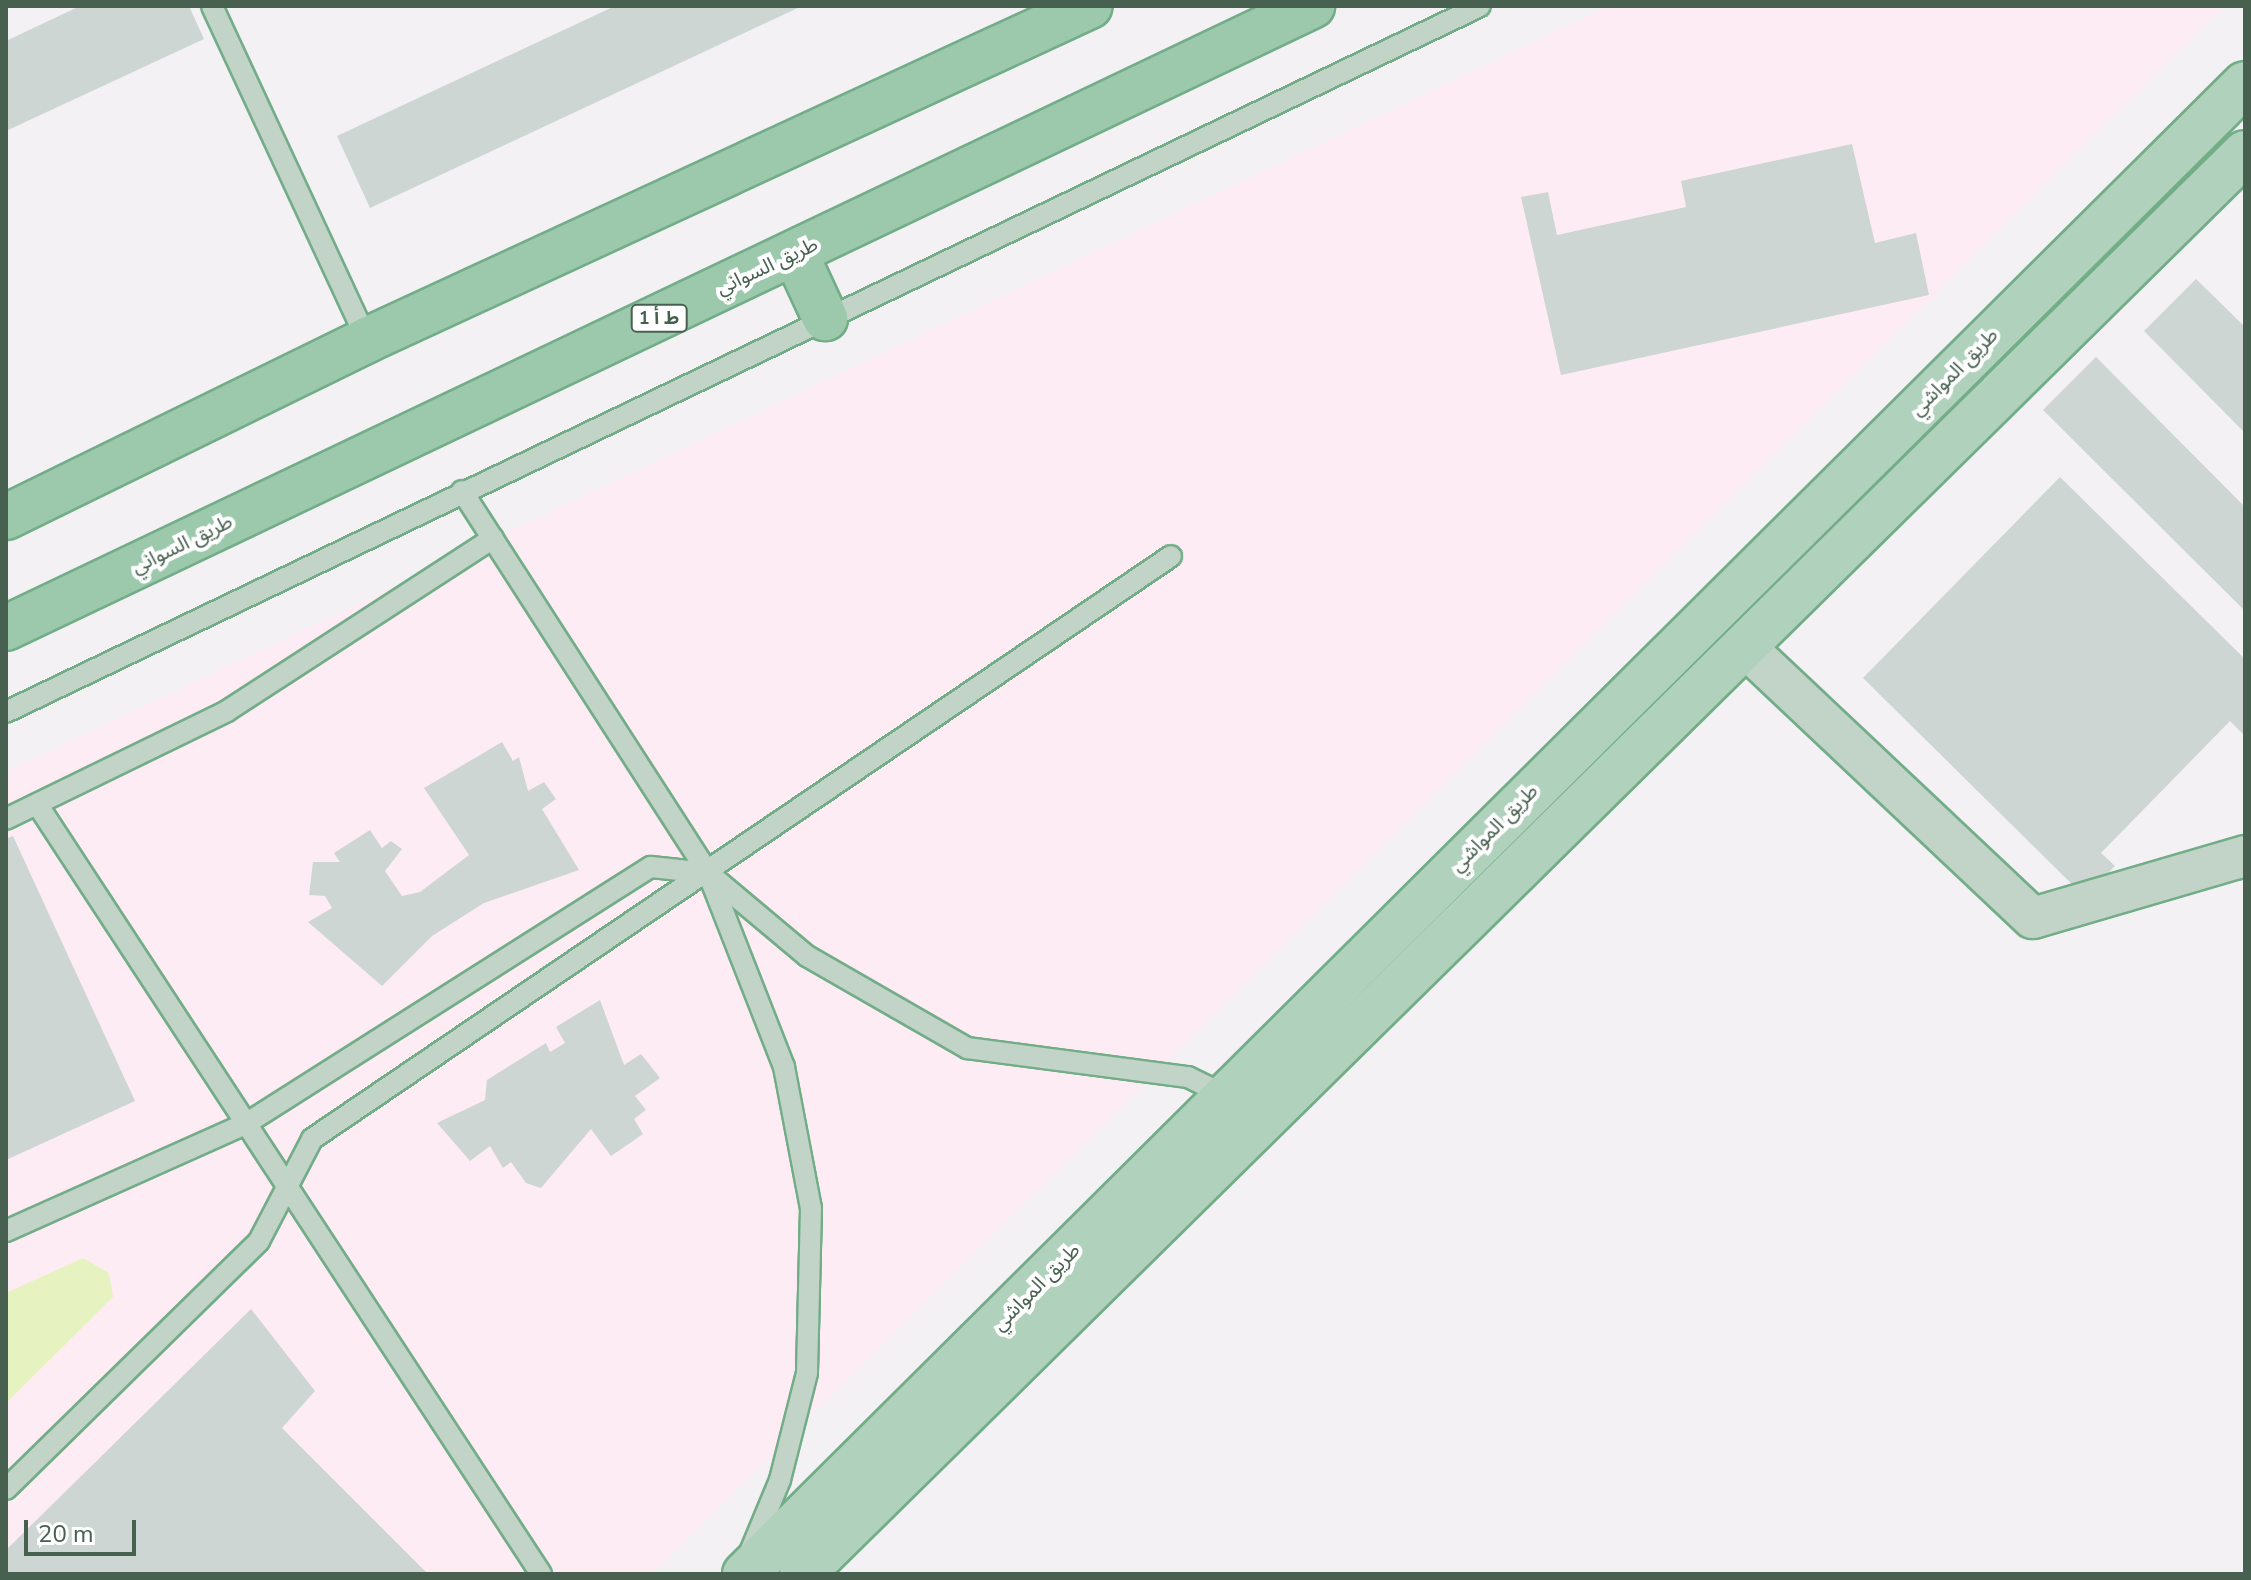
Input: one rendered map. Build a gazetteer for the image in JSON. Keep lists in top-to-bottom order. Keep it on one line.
{"streets":{"highway":["طريق السواني","ط أ 1"],"main road":["طريق المواشي"]},"scale_bar":"20 m"}
